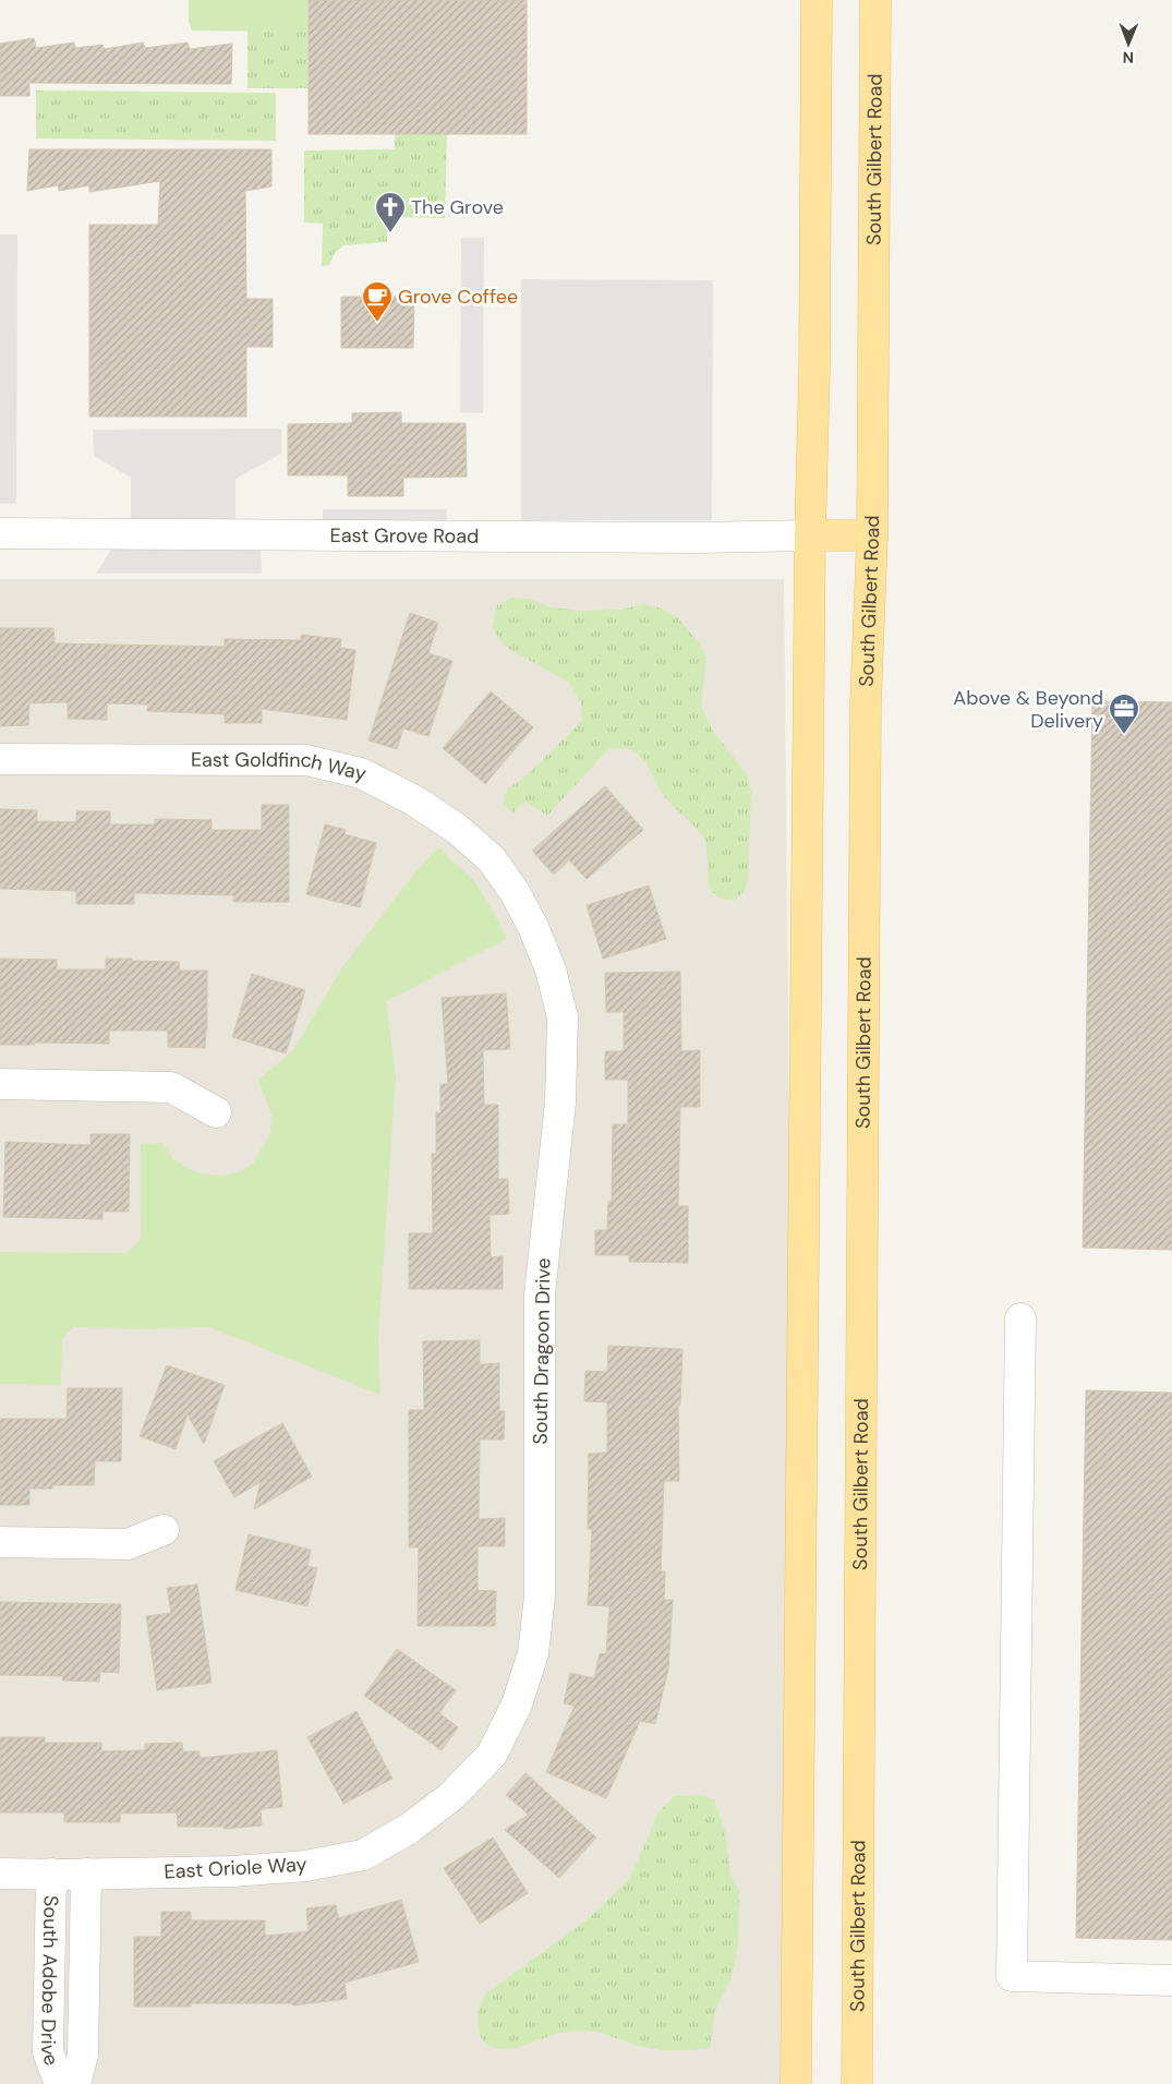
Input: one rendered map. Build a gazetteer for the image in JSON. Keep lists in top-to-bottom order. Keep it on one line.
{"streets":{"main road":["South Gilbert Road"],"street":["East Grove Road","East Goldfinch Way","South Dragoon Drive","East Oriole Way","South Adobe Drive"]},"crossings":[["East Goldfinch Way","South Dragoon Drive"],["South Dragoon Drive","East Oriole Way"],["East Oriole Way","South Adobe Drive"]],"places":{"church":["The Grove"],"cafe":["Grove Coffee"],"office":["Above & Beyond Delivery"]},"north":"bottom"}
